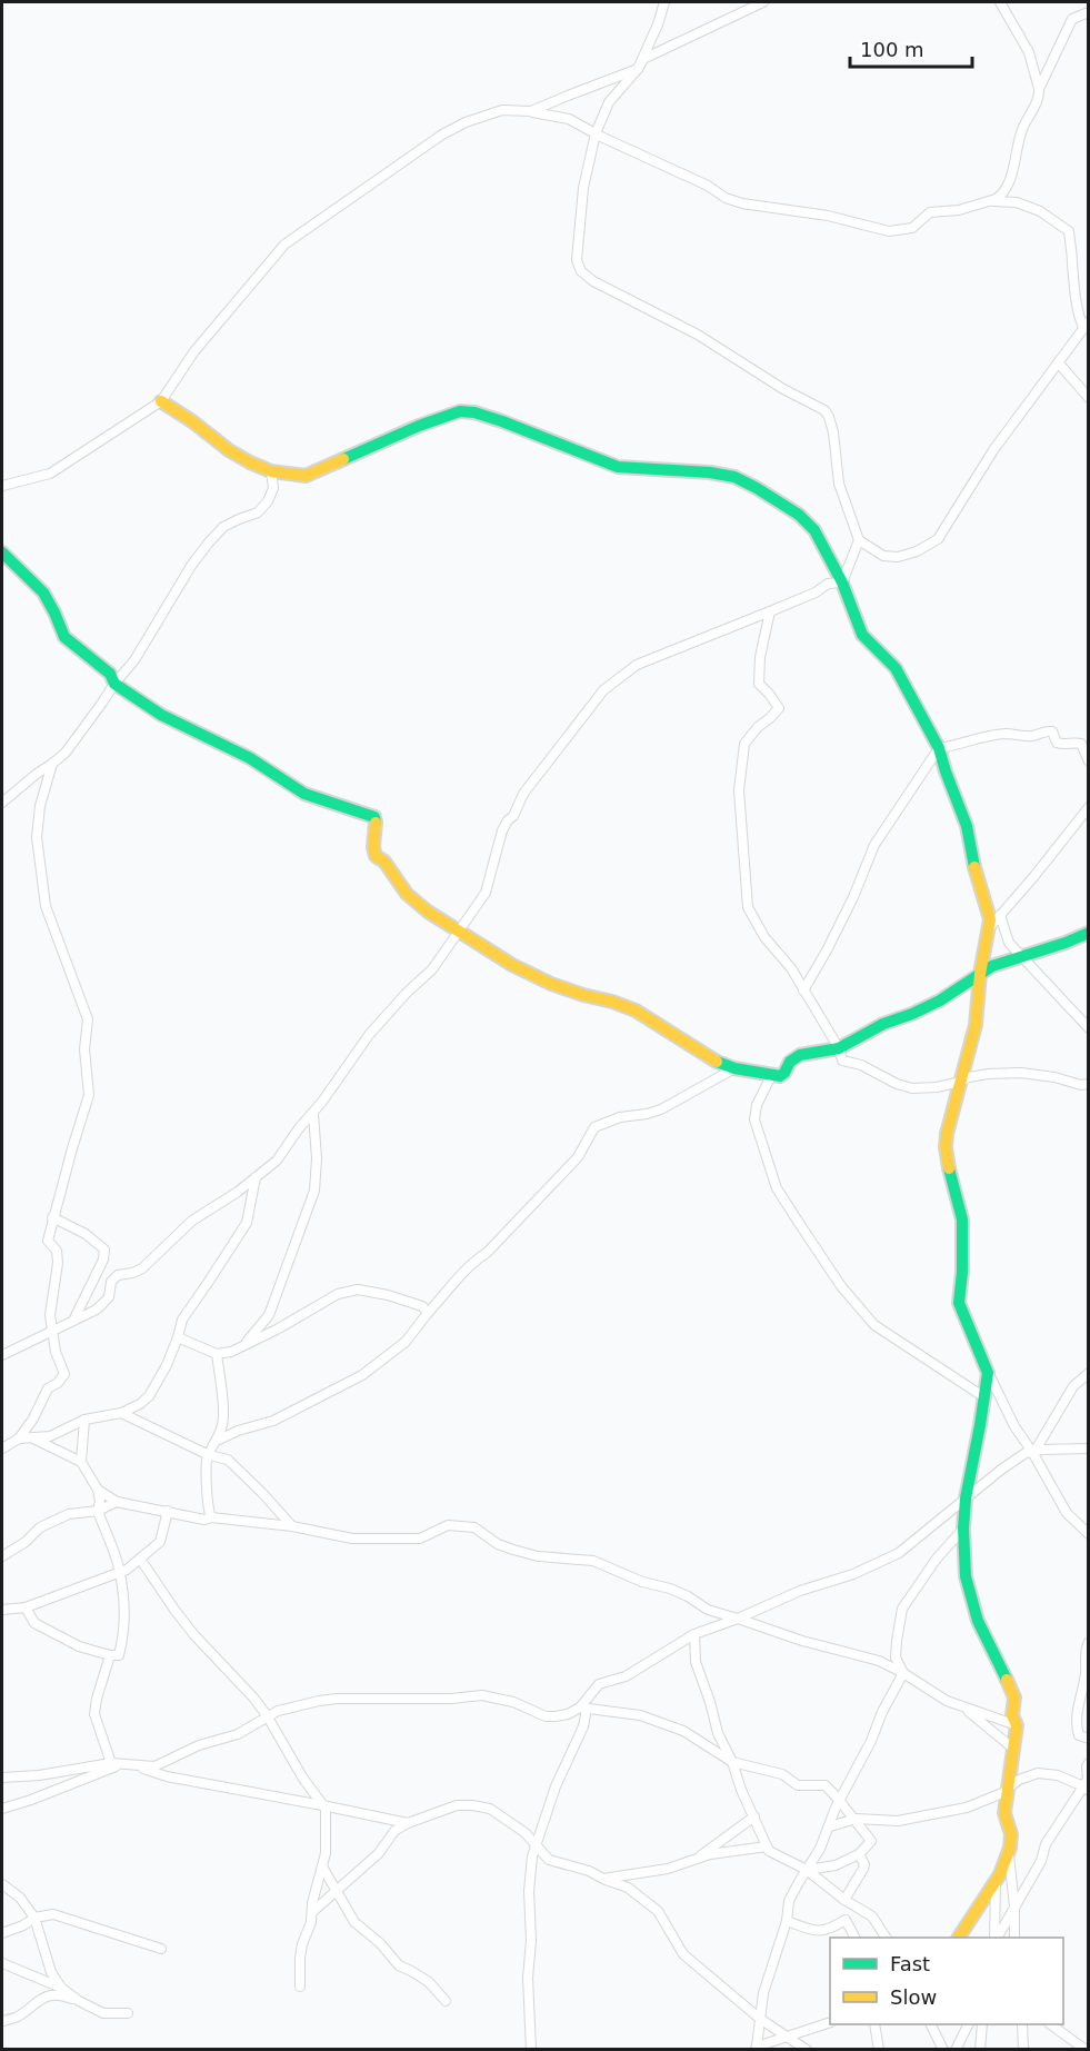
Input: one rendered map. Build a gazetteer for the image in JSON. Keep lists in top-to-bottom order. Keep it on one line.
{"legend":["Fast","Slow"],"scale_bar":"100 m"}
